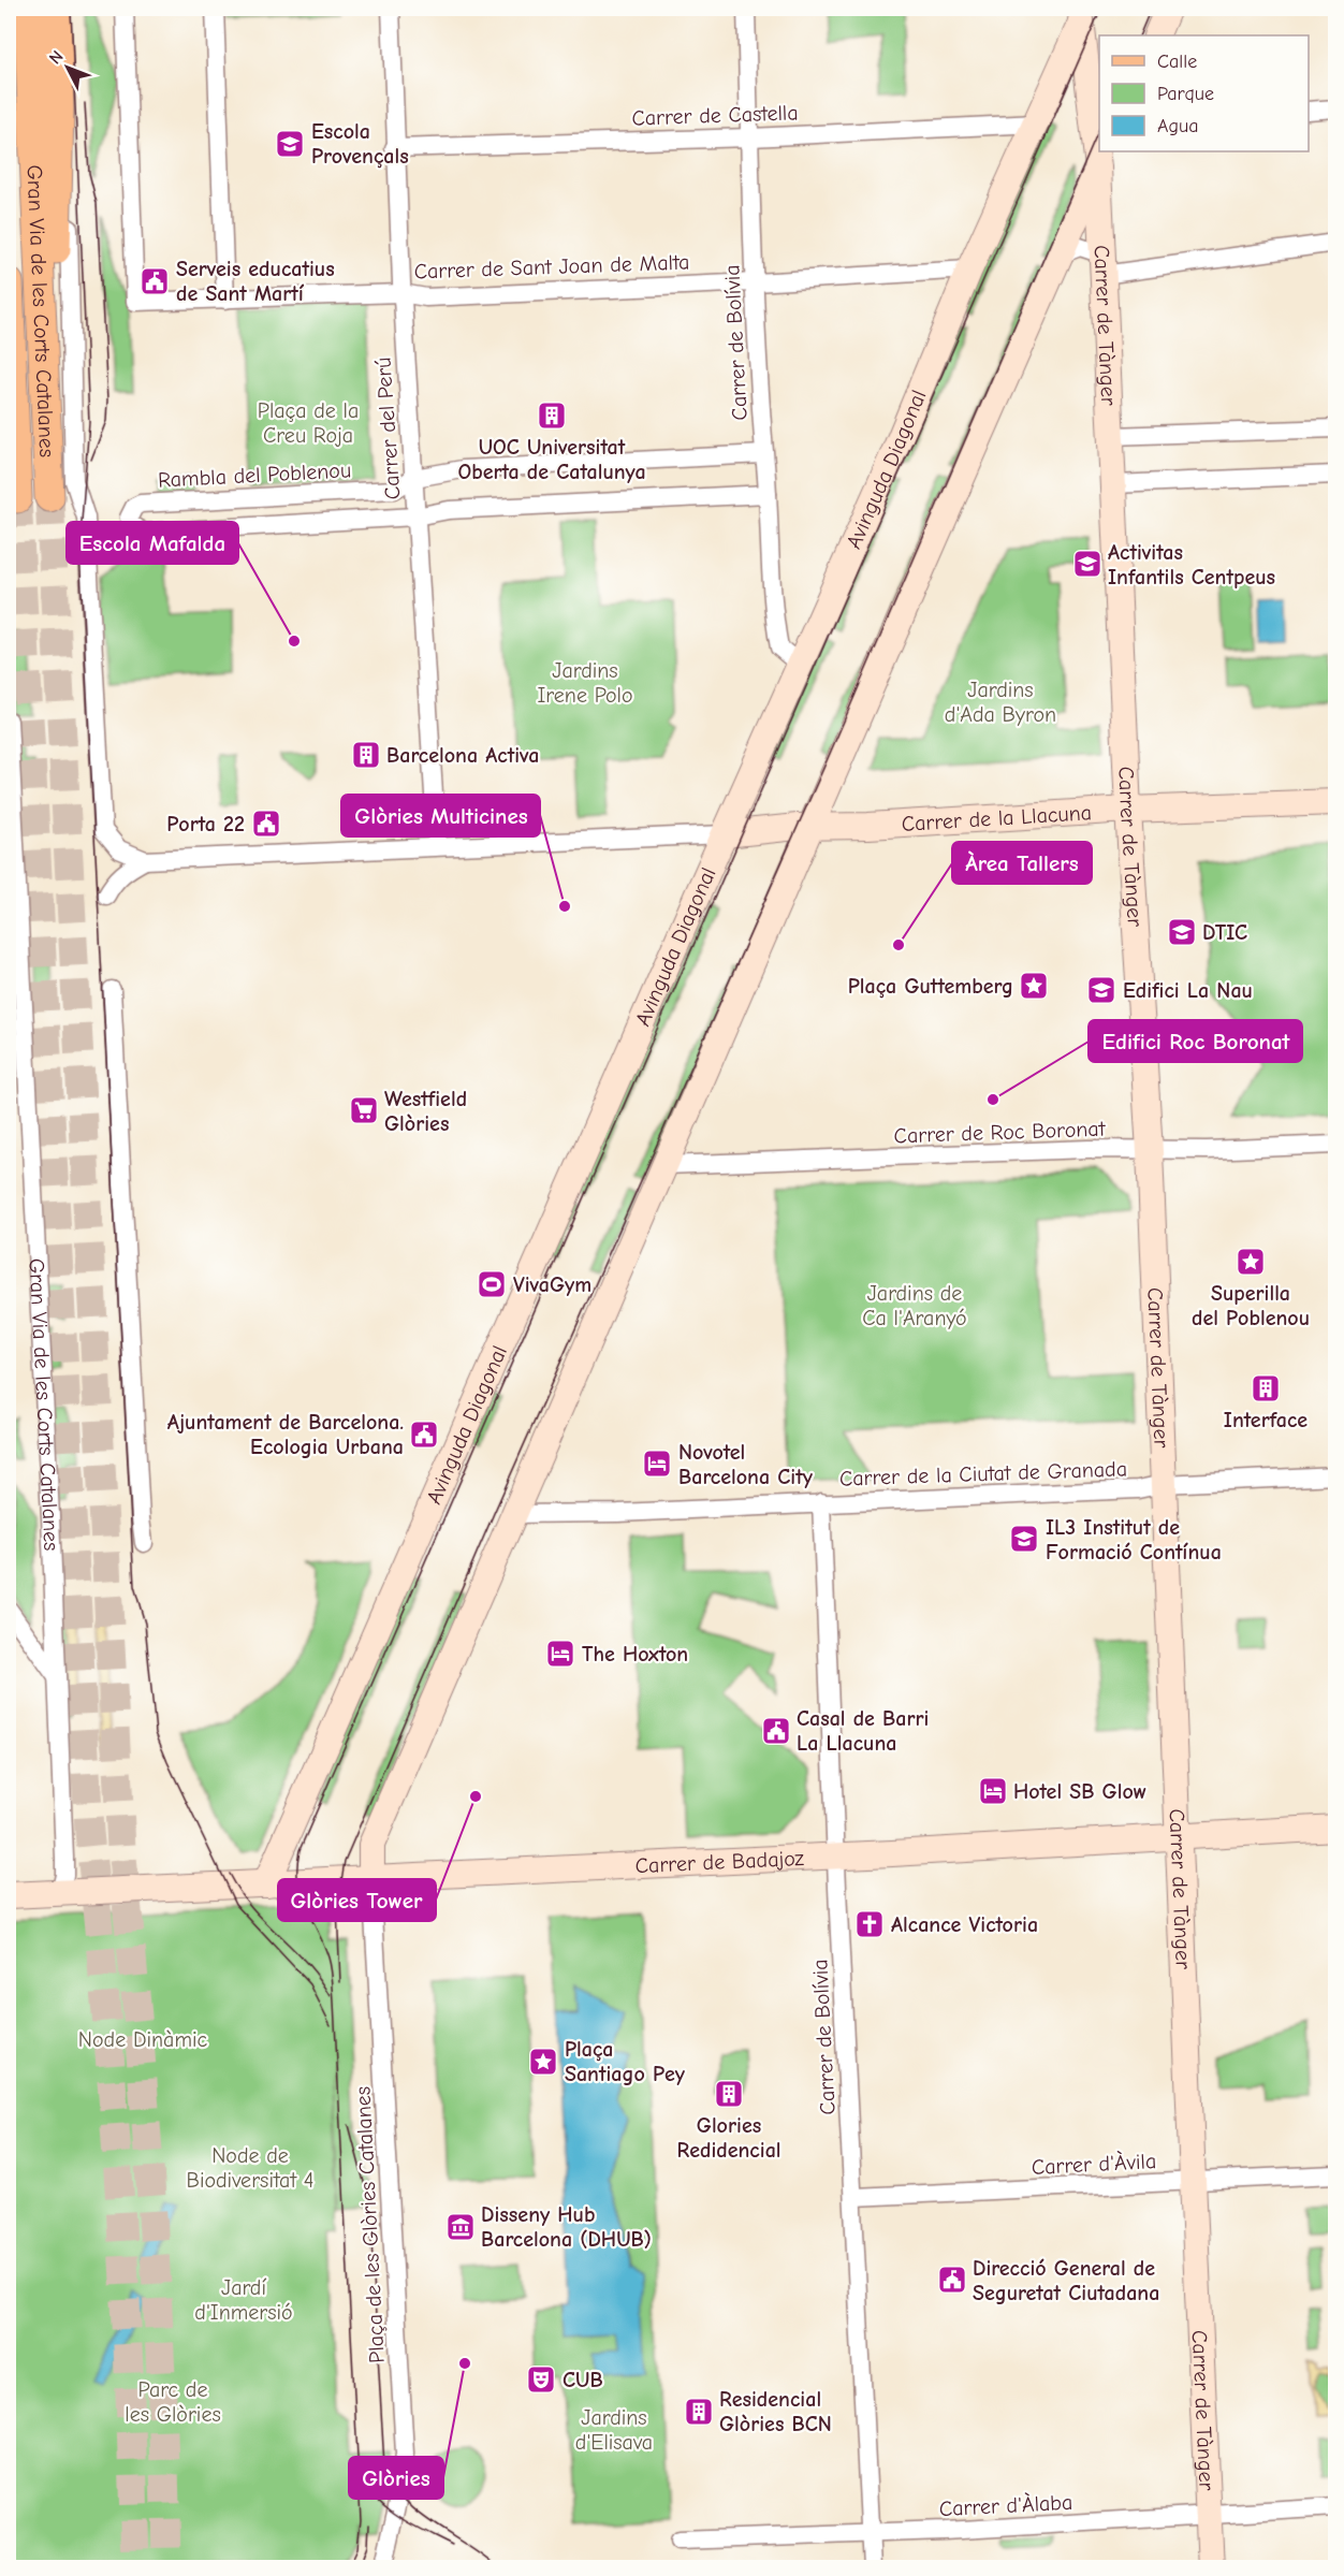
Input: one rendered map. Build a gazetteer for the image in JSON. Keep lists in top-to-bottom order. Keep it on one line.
{"streets":{"main road":["Gran Via de les Corts Catalanes"],"street":["Carrer de Castella","Carrer de Sant Joan de Malta","Carrer de Tànger","Carrer de Bolívia","Carrer del Perú","Avinguda Diagonal","Rambla del Poblenou","Carrer de la Llacuna","Carrer de Roc Boronat","Carrer de la Ciutat de Granada","Carrer de Badajoz","Carrer d'Àvila","Plaça de les Glòries Catalanes","Carrer d'Àlaba"]},"crossings":[["Carrer de Castella","Carrer de Bolívia"],["Carrer de Castella","Carrer del Perú"],["Carrer de Castella","Avinguda Diagonal"],["Carrer de Sant Joan de Malta","Carrer de Bolívia"],["Carrer de Sant Joan de Malta","Carrer del Perú"],["Carrer de Sant Joan de Malta","Avinguda Diagonal"],["Gran Via de les Corts Catalanes","Carrer de Badajoz"],["Carrer de Tànger","Avinguda Diagonal"],["Carrer de Tànger","Carrer de la Llacuna"],["Carrer de Tànger","Carrer de Roc Boronat"],["Carrer de Tànger","Carrer de la Ciutat de Granada"],["Carrer de Tànger","Carrer de Badajoz"],["Carrer de Tànger","Carrer d'Àvila"],["Carrer de Tànger","Carrer d'Àlaba"],["Carrer de Bolívia","Avinguda Diagonal"],["Carrer de Bolívia","Rambla del Poblenou"],["Carrer de Bolívia","Carrer de la Ciutat de Granada"],["Carrer de Bolívia","Carrer de Badajoz"],["Carrer de Bolívia","Carrer d'Àvila"],["Carrer de Bolívia","Carrer d'Àlaba"],["Carrer del Perú","Rambla del Poblenou"],["Avinguda Diagonal","Carrer de la Llacuna"],["Avinguda Diagonal","Carrer de Badajoz"],["Carrer de Badajoz","Plaça de les Glòries Catalanes"]],"parks":["Plaça de la Creu Roja","Jardins Irene Polo","Jardins d'Ada Byron","Jardins de Ca l'Aranyó","Node Dinàmic","Node de Biodiversitat 4","Jardí d'Inmersió","Parc de les Glòries","Jardins d'Elisava"],"places":{"school or university":["Escola Provençals","Activitas Infantils Centpeus","DTIC","Edifici La Nau","IL3 Institut de Formació Contínua"],"public building":["Serveis educatius de Sant Martí","Porta 22","Ajuntament de Barcelona. Ecologia Urbana","Casal de Barri La Llacuna","Direcció General de Seguretat Ciutadana"],"building":["UOC Universitat Oberta de Catalunya","Barcelona Activa","Interface","Glories Redidencial","Residencial Glòries BCN"],"other":["Escola Mafalda","Glòries Multicines","Àrea Tallers","Edifici Roc Boronat","Glòries Tower","Glòries"],"place":["Plaça Guttemberg","Superilla del Poblenou","Plaça Santiago Pey"],"supermarket":["Westfield Glòries"],"sports":["VivaGym"],"hotel":["Novotel Barcelona City","The Hoxton","Hotel SB Glow"],"church":["Alcance Victoria"],"museum":["Disseny Hub Barcelona (DHUB)"],"theatre":["CUB"]},"legend":["Calle","Parque","Agua"],"north":"top left"}
